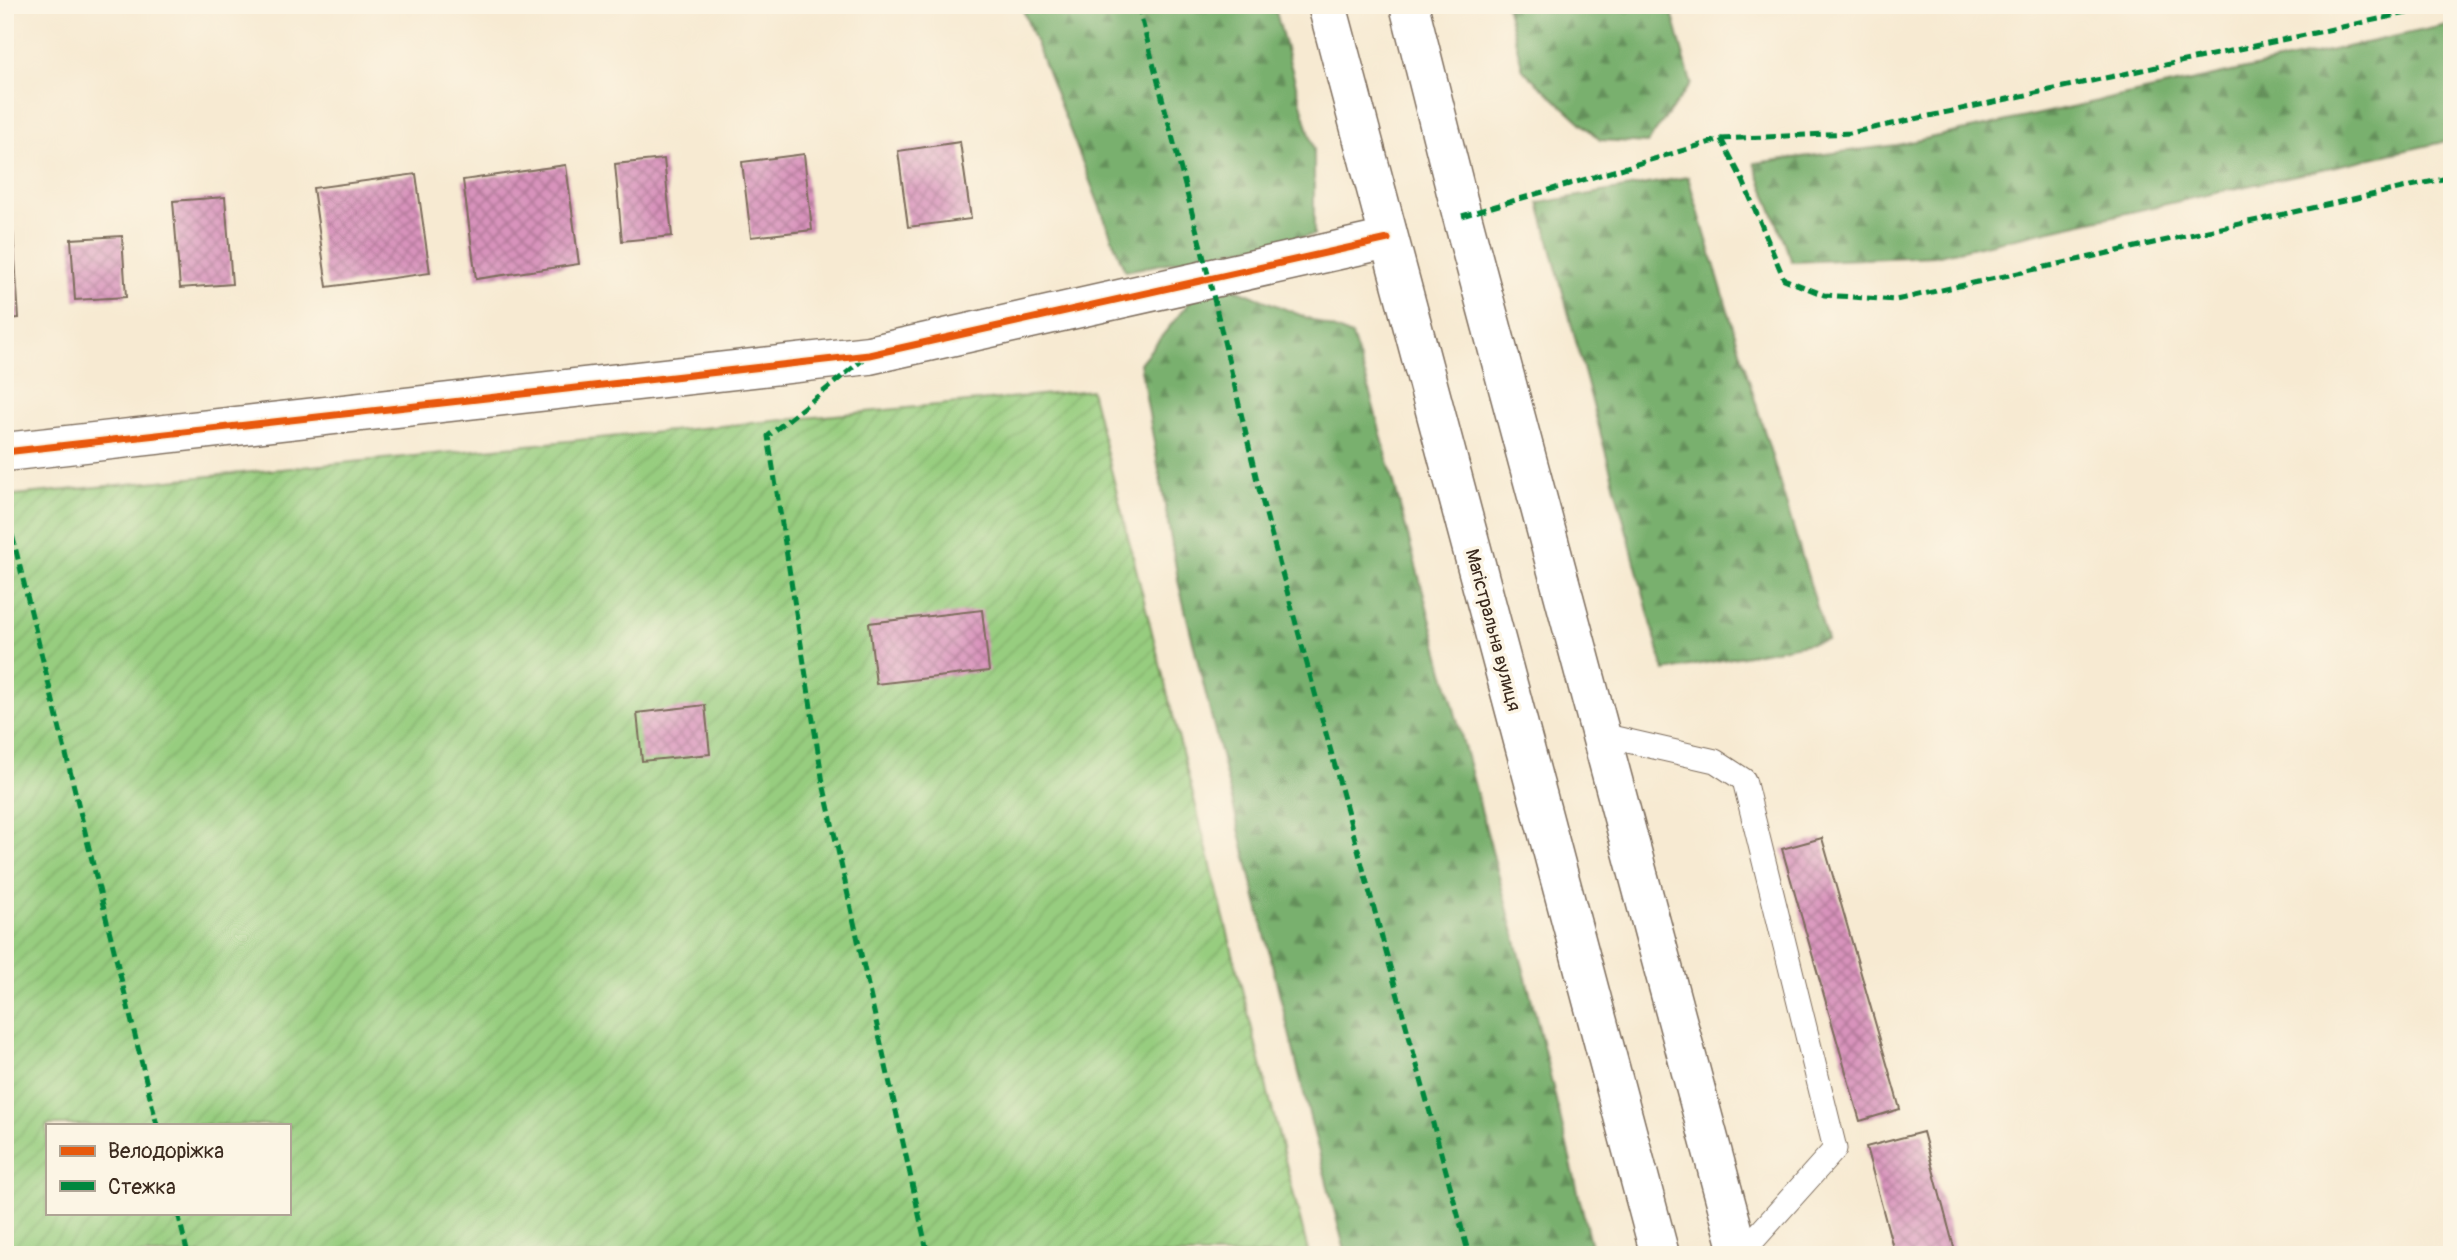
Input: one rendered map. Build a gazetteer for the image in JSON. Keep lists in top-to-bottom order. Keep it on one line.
{"streets":{"main road":["Магістральна вулиця"]},"legend":["Велодоріжка","Стежка"]}
